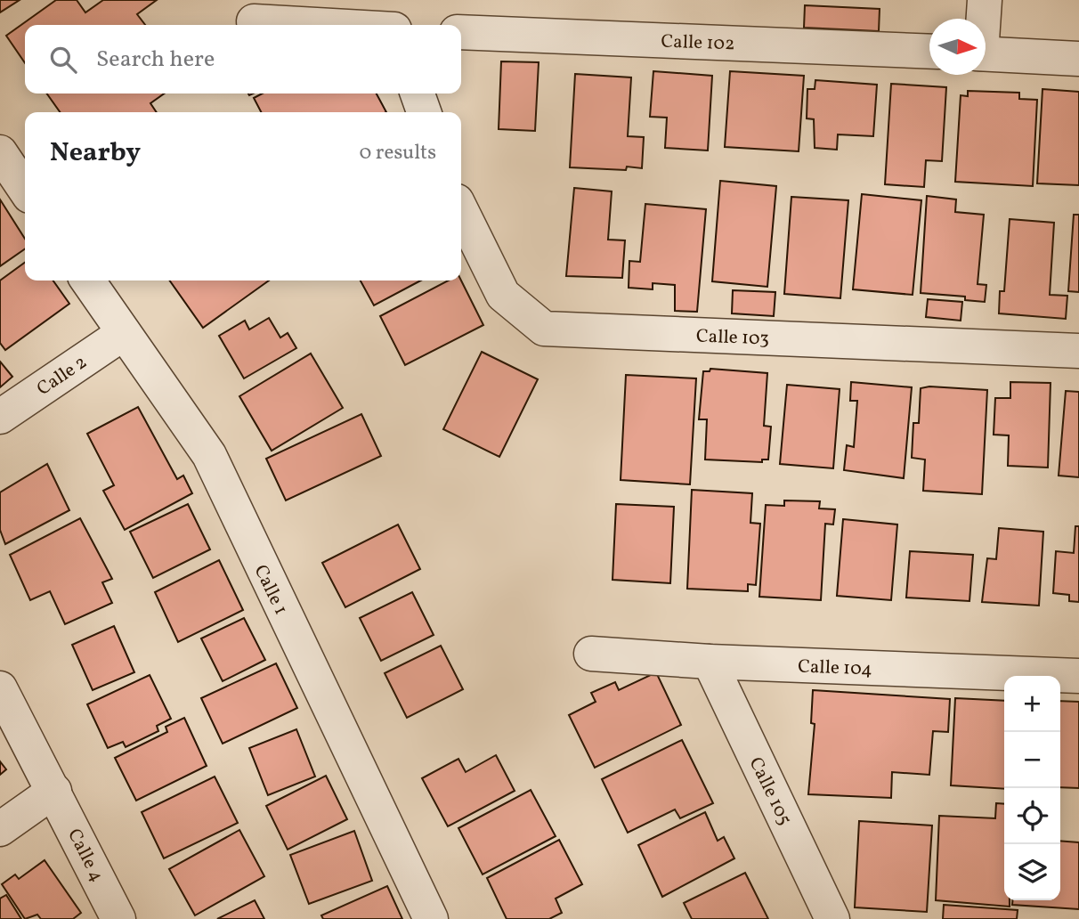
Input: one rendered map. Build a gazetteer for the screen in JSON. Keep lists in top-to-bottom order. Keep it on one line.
{"streets":{"street":["Calle 102","Calle 103","Calle 2","Calle 1","Calle 104","Calle 105","Calle 4"]},"crossings":[["Calle 2","Calle 1"],["Calle 104","Calle 105"]],"north":"right","page":{"search":"Search here","heading":["Nearby","0 results"],"map_buttons":["+","−"]}}
